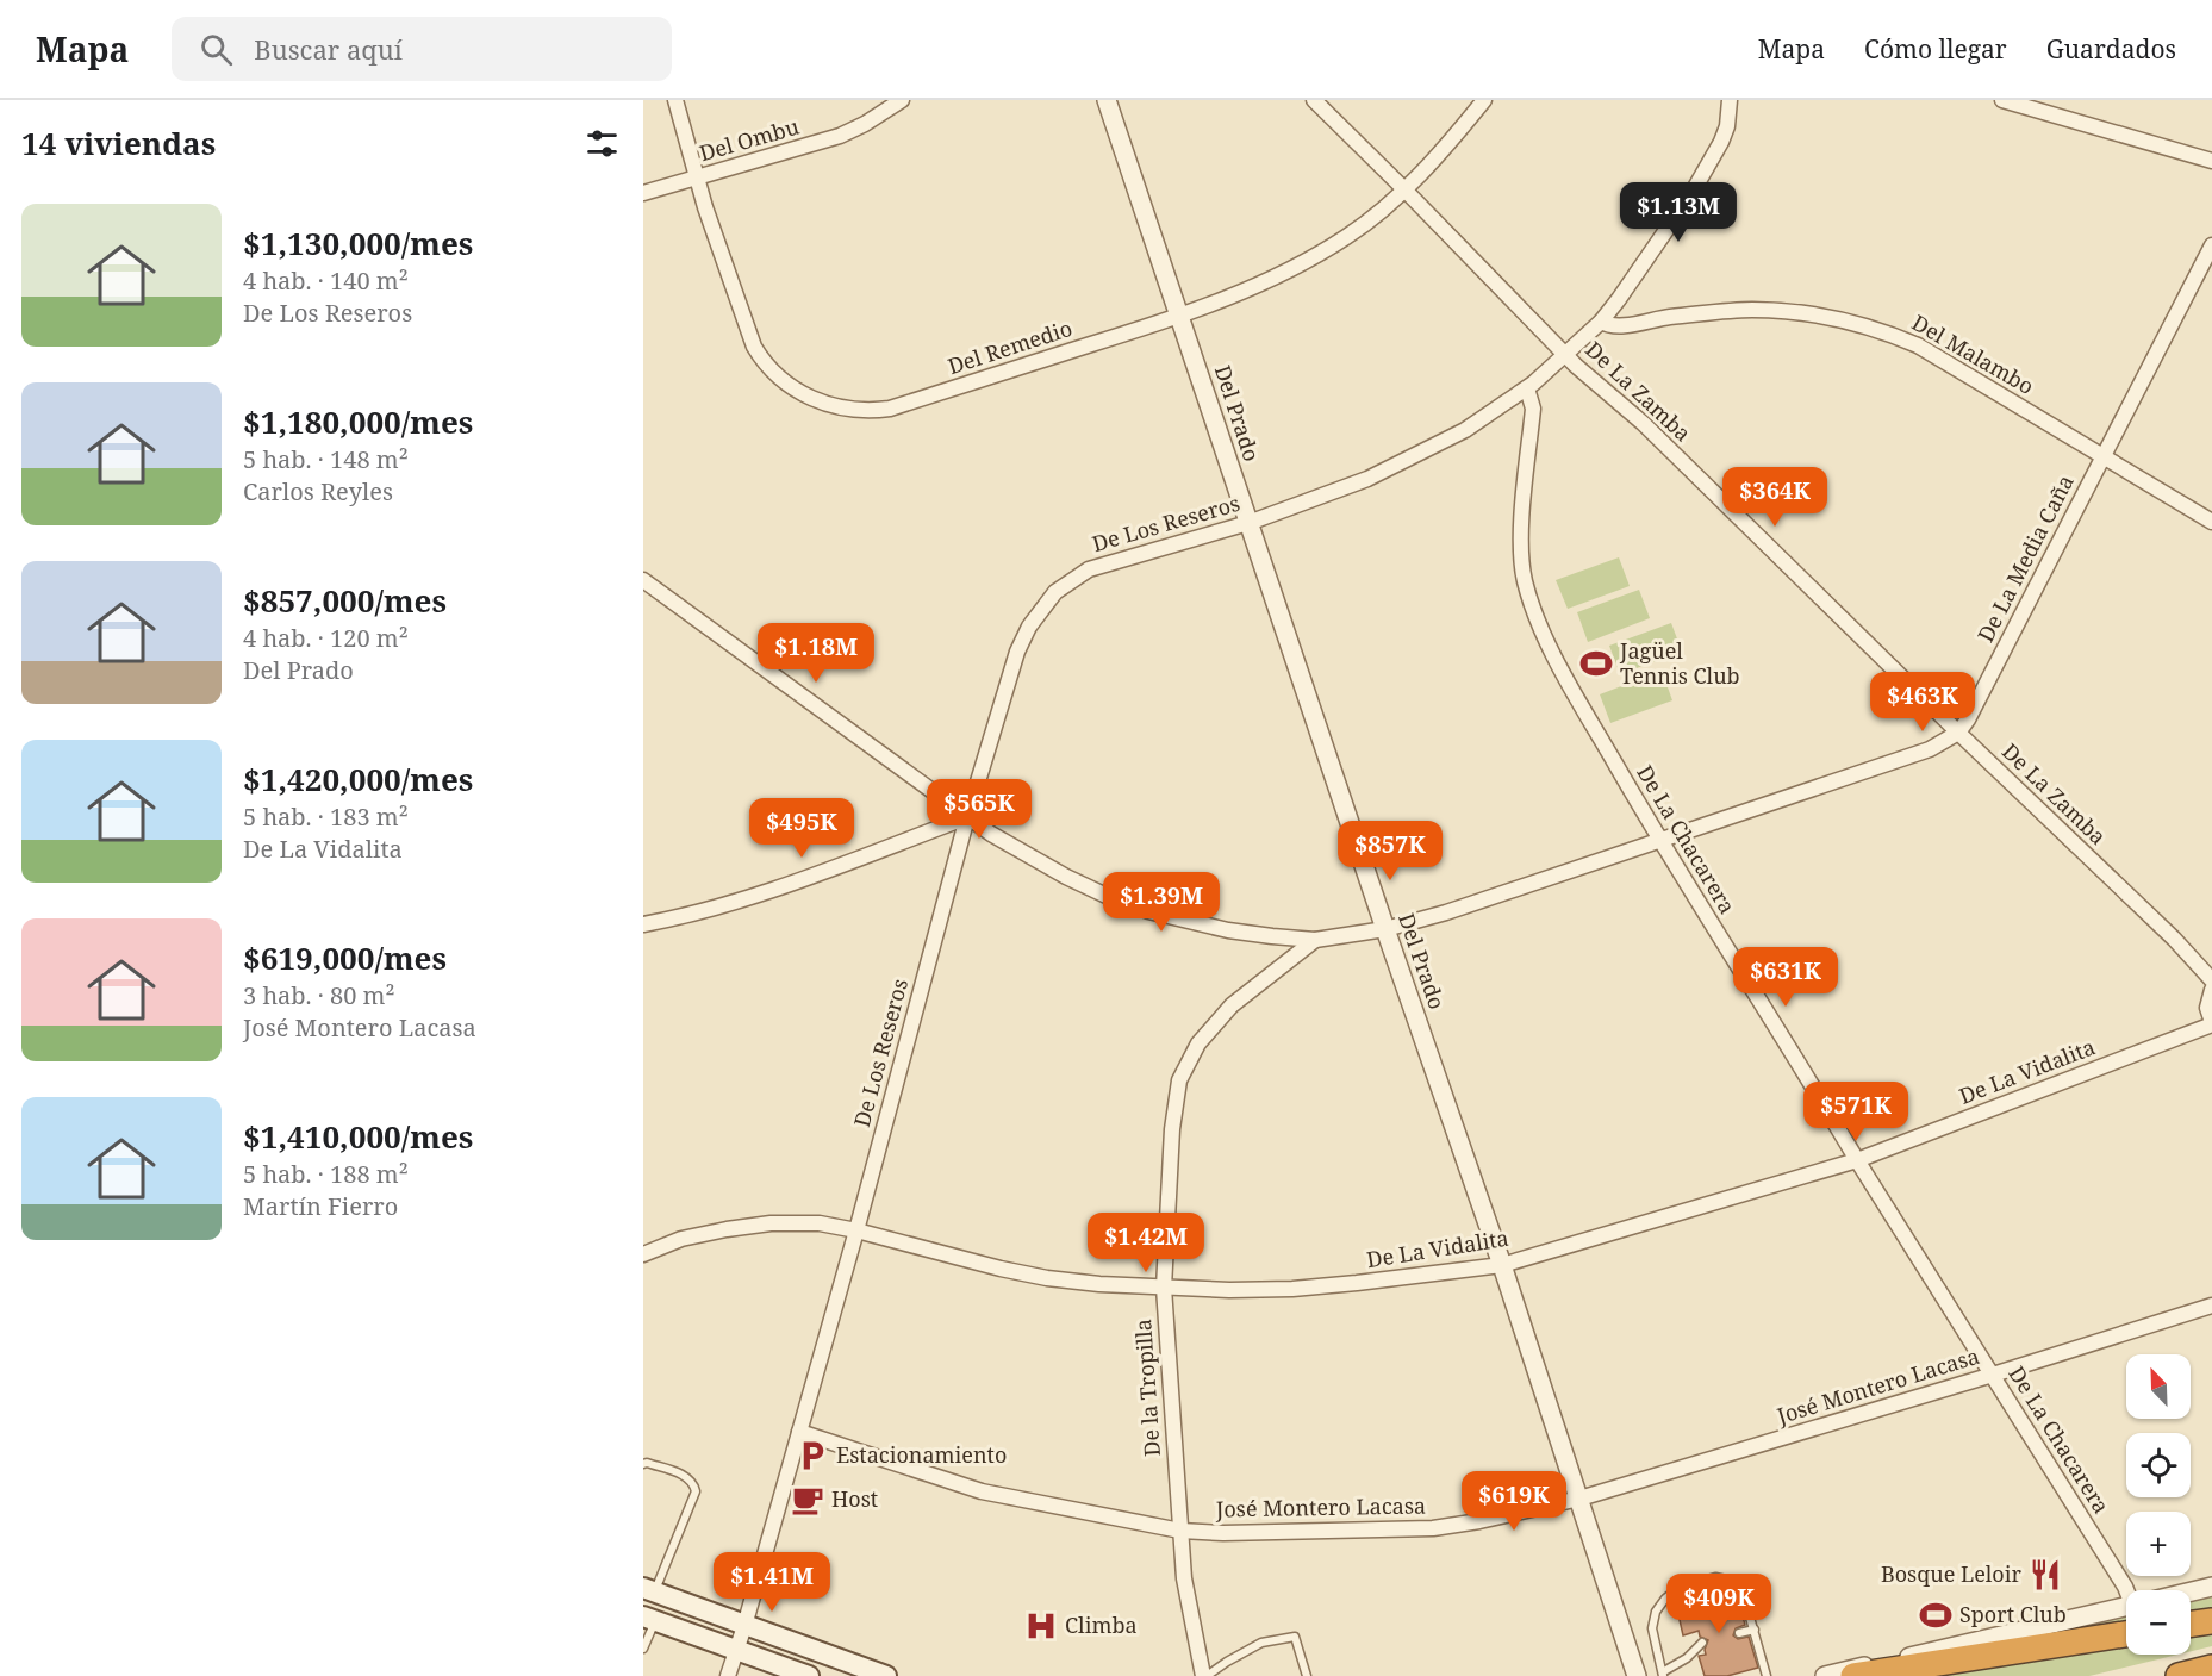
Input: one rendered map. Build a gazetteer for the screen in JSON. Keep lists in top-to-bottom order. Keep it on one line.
{"streets":{"street":["Del Ombu","Del Remedio","Del Malambo","De La Zamba","Del Prado","De Los Reseros","De La Media Caña","De La Chacarera","De La Vidalita","José Montero Lacasa","De la Tropilla"]},"crossings":[["Del Ombu","Del Remedio"],["Del Remedio","De La Zamba"],["Del Remedio","Del Prado"],["Del Malambo","De Los Reseros"],["Del Malambo","De La Media Caña"],["De La Zamba","De Los Reseros"],["De La Zamba","De La Media Caña"],["Del Prado","De Los Reseros"],["Del Prado","De La Media Caña"],["Del Prado","De La Vidalita"],["Del Prado","José Montero Lacasa"],["De Los Reseros","De La Chacarera"],["De Los Reseros","De La Vidalita"],["De Los Reseros","José Montero Lacasa"],["De La Media Caña","De La Chacarera"],["De La Media Caña","De la Tropilla"],["De La Chacarera","De La Vidalita"],["De La Chacarera","José Montero Lacasa"],["De La Vidalita","De la Tropilla"],["José Montero Lacasa","De la Tropilla"]],"places":{"sports":["Jagüel Tennis Club","Sport Club"],"parking":["Estacionamiento"],"cafe":["Host"],"restaurant":["Bosque Leloir"],"hospital":["Climba"]},"north":"top left","page":{"header":"Mapa","search":"Buscar aquí","nav":["Mapa","Cómo llegar","Guardados"],"heading":"14 viviendas","price":["$1.13M","$364K","$1.18M","$463K","$565K","$495K","$857K","$1.39M","$631K","$571K","$1.42M","$619K","$1.41M","$409K"],"list":[{"name":"$1,130,000/mes","note":"4 hab. · 140 m² · De Los Reseros"},{"name":"$1,180,000/mes","note":"5 hab. · 148 m² · Carlos Reyles"},{"name":"$857,000/mes","note":"4 hab. · 120 m² · Del Prado"},{"name":"$1,420,000/mes","note":"5 hab. · 183 m² · De La Vidalita"},{"name":"$619,000/mes","note":"3 hab. · 80 m² · José Montero Lacasa"},{"name":"$1,410,000/mes","note":"5 hab. · 188 m² · Martín Fierro"}],"map_buttons":["+","−"]}}
